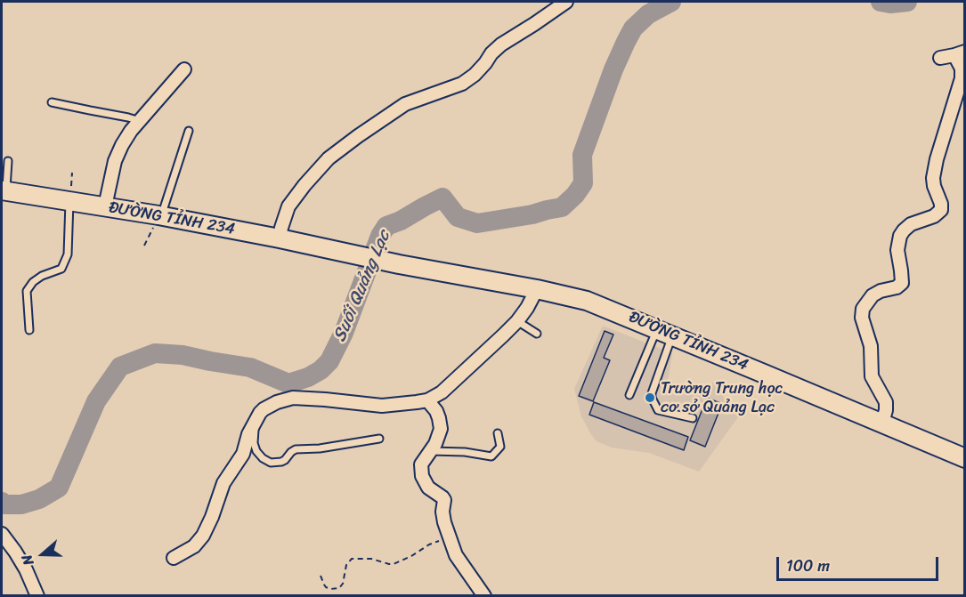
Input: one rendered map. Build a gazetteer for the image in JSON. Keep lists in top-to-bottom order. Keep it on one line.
{"streets":{"main road":["ĐƯỜNG TỈNH 234"]},"water":["Suối Quảng Lạc"],"places":["Trường Trung học cơ sở Quảng Lạc"],"scale_bar":"100 m","north":"left"}
